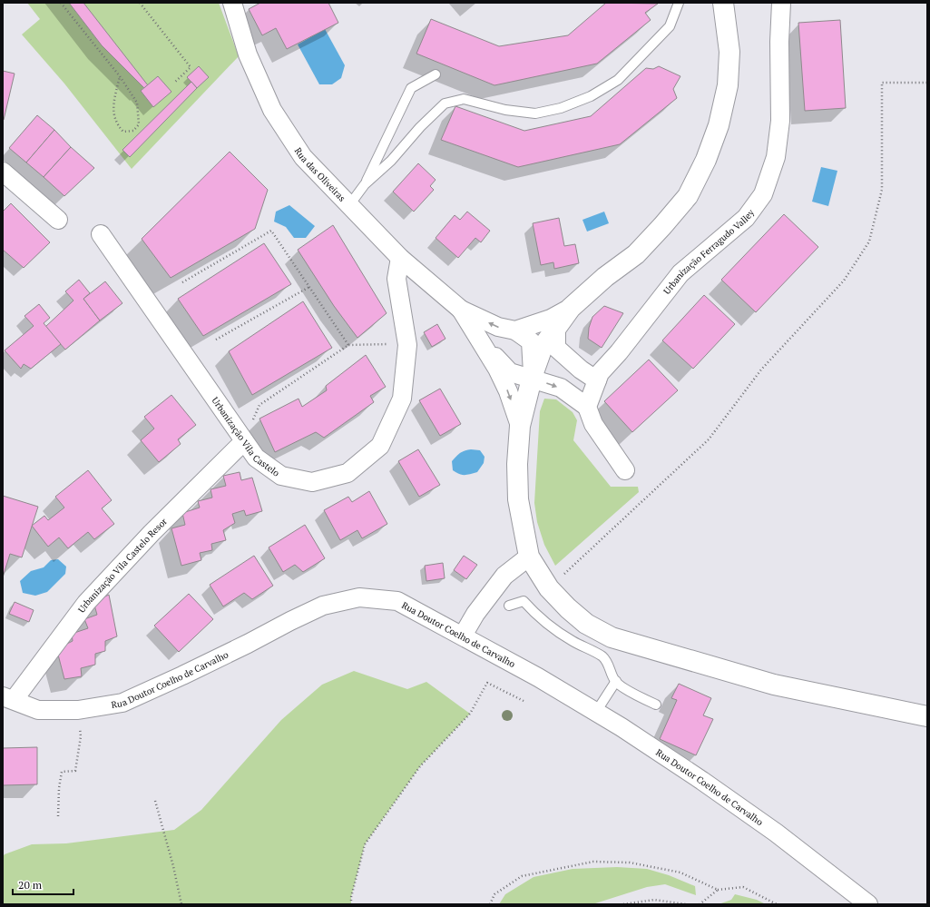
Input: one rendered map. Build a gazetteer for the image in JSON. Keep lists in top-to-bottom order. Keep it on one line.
{"streets":{"street":["Rua das Oliveiras","Urbanização Ferragudo Valley","Urbanização Vila Castelo","Urbanização Vila Castelo Resor","Rua Doutor Coelho de Carvalho"]},"crossings":[["Rua das Oliveiras","Urbanização Vila Castelo"],["Urbanização Vila Castelo","Urbanização Vila Castelo Resor"],["Urbanização Vila Castelo Resor","Rua Doutor Coelho de Carvalho"]],"scale_bar":"20 m"}
